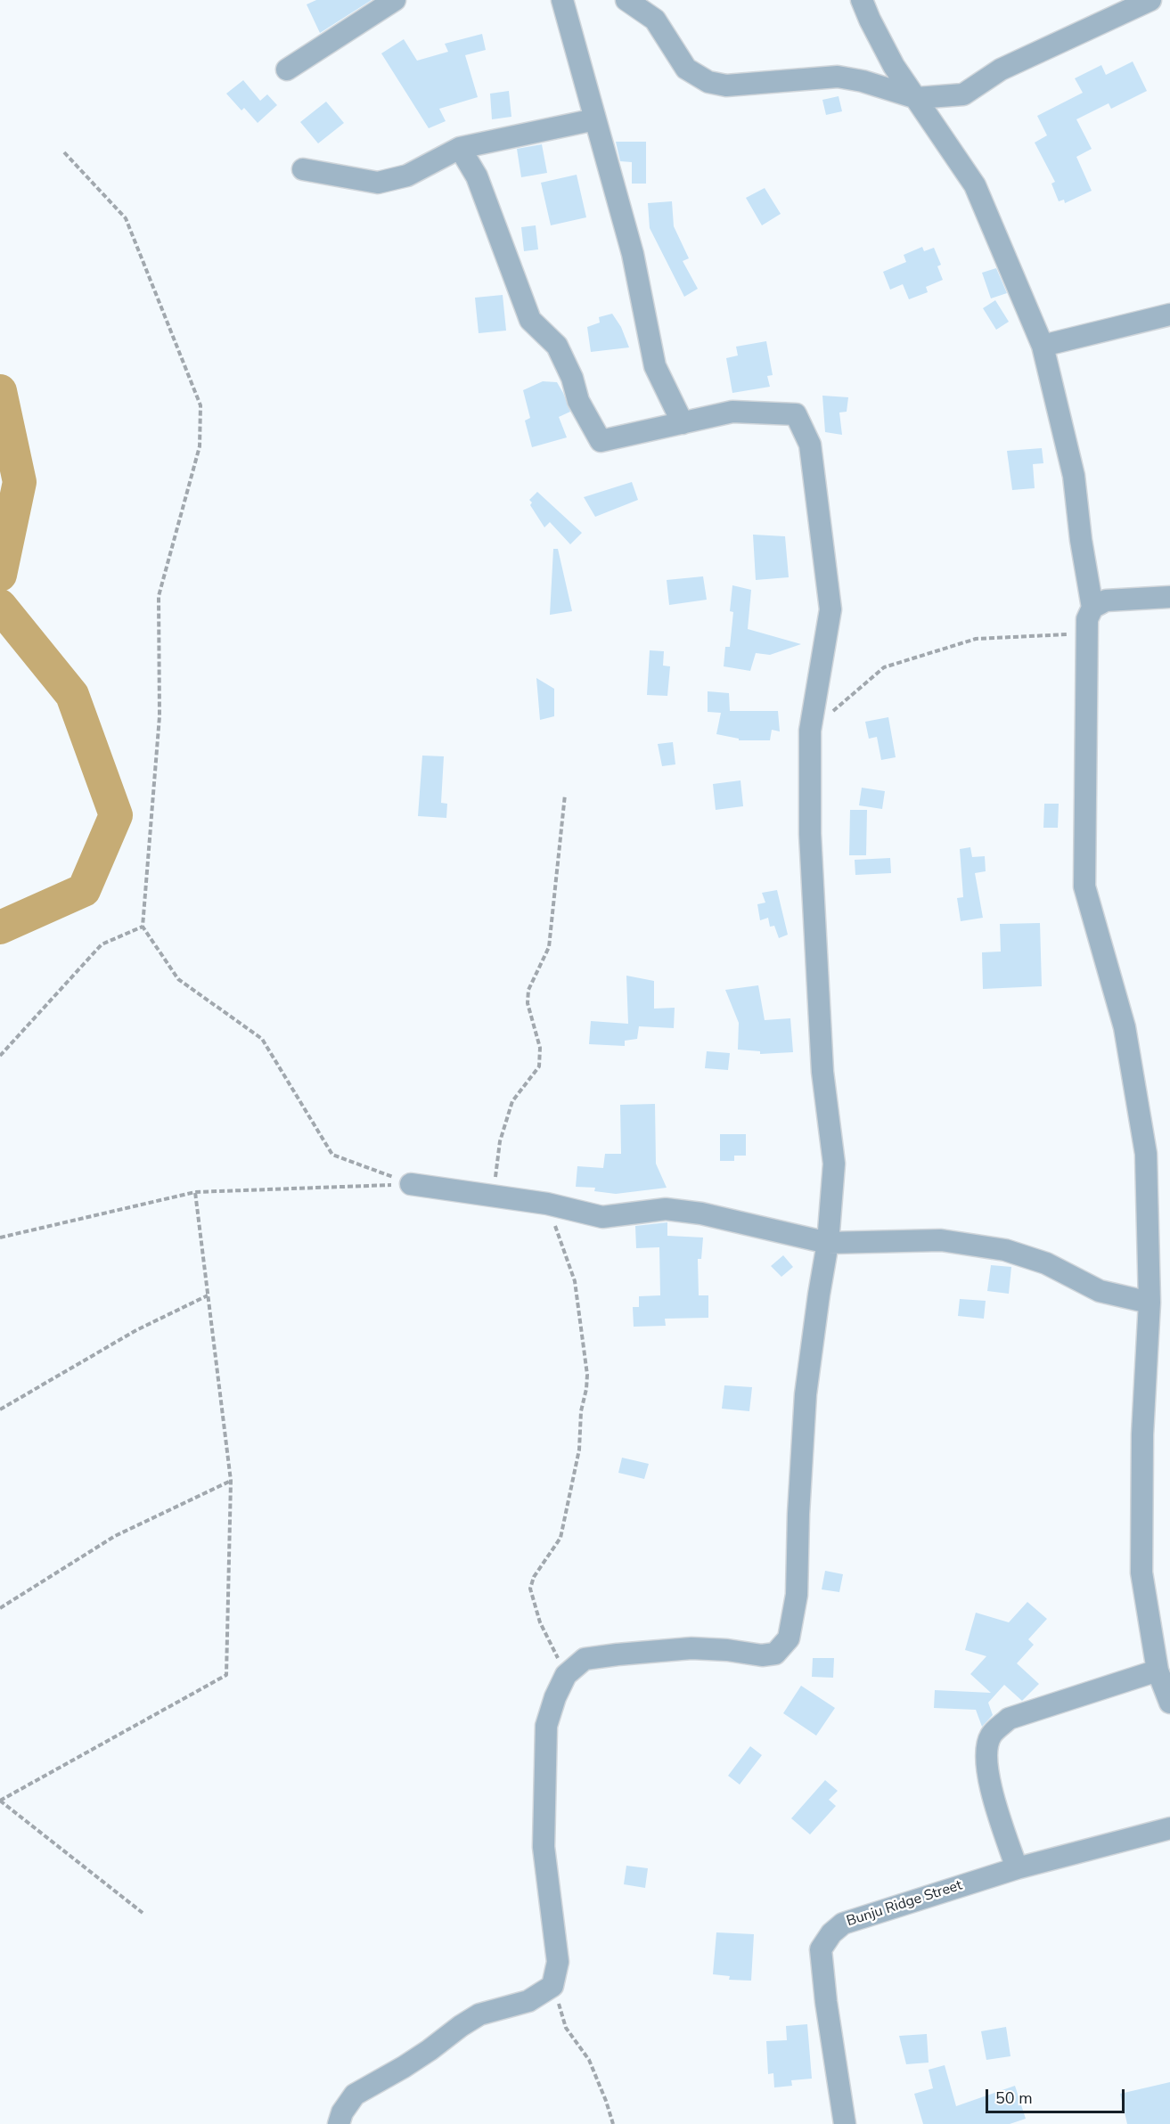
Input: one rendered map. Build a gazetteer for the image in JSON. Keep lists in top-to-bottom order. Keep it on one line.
{"streets":{"street":["Bunju Ridge Street"]},"scale_bar":"50 m"}
